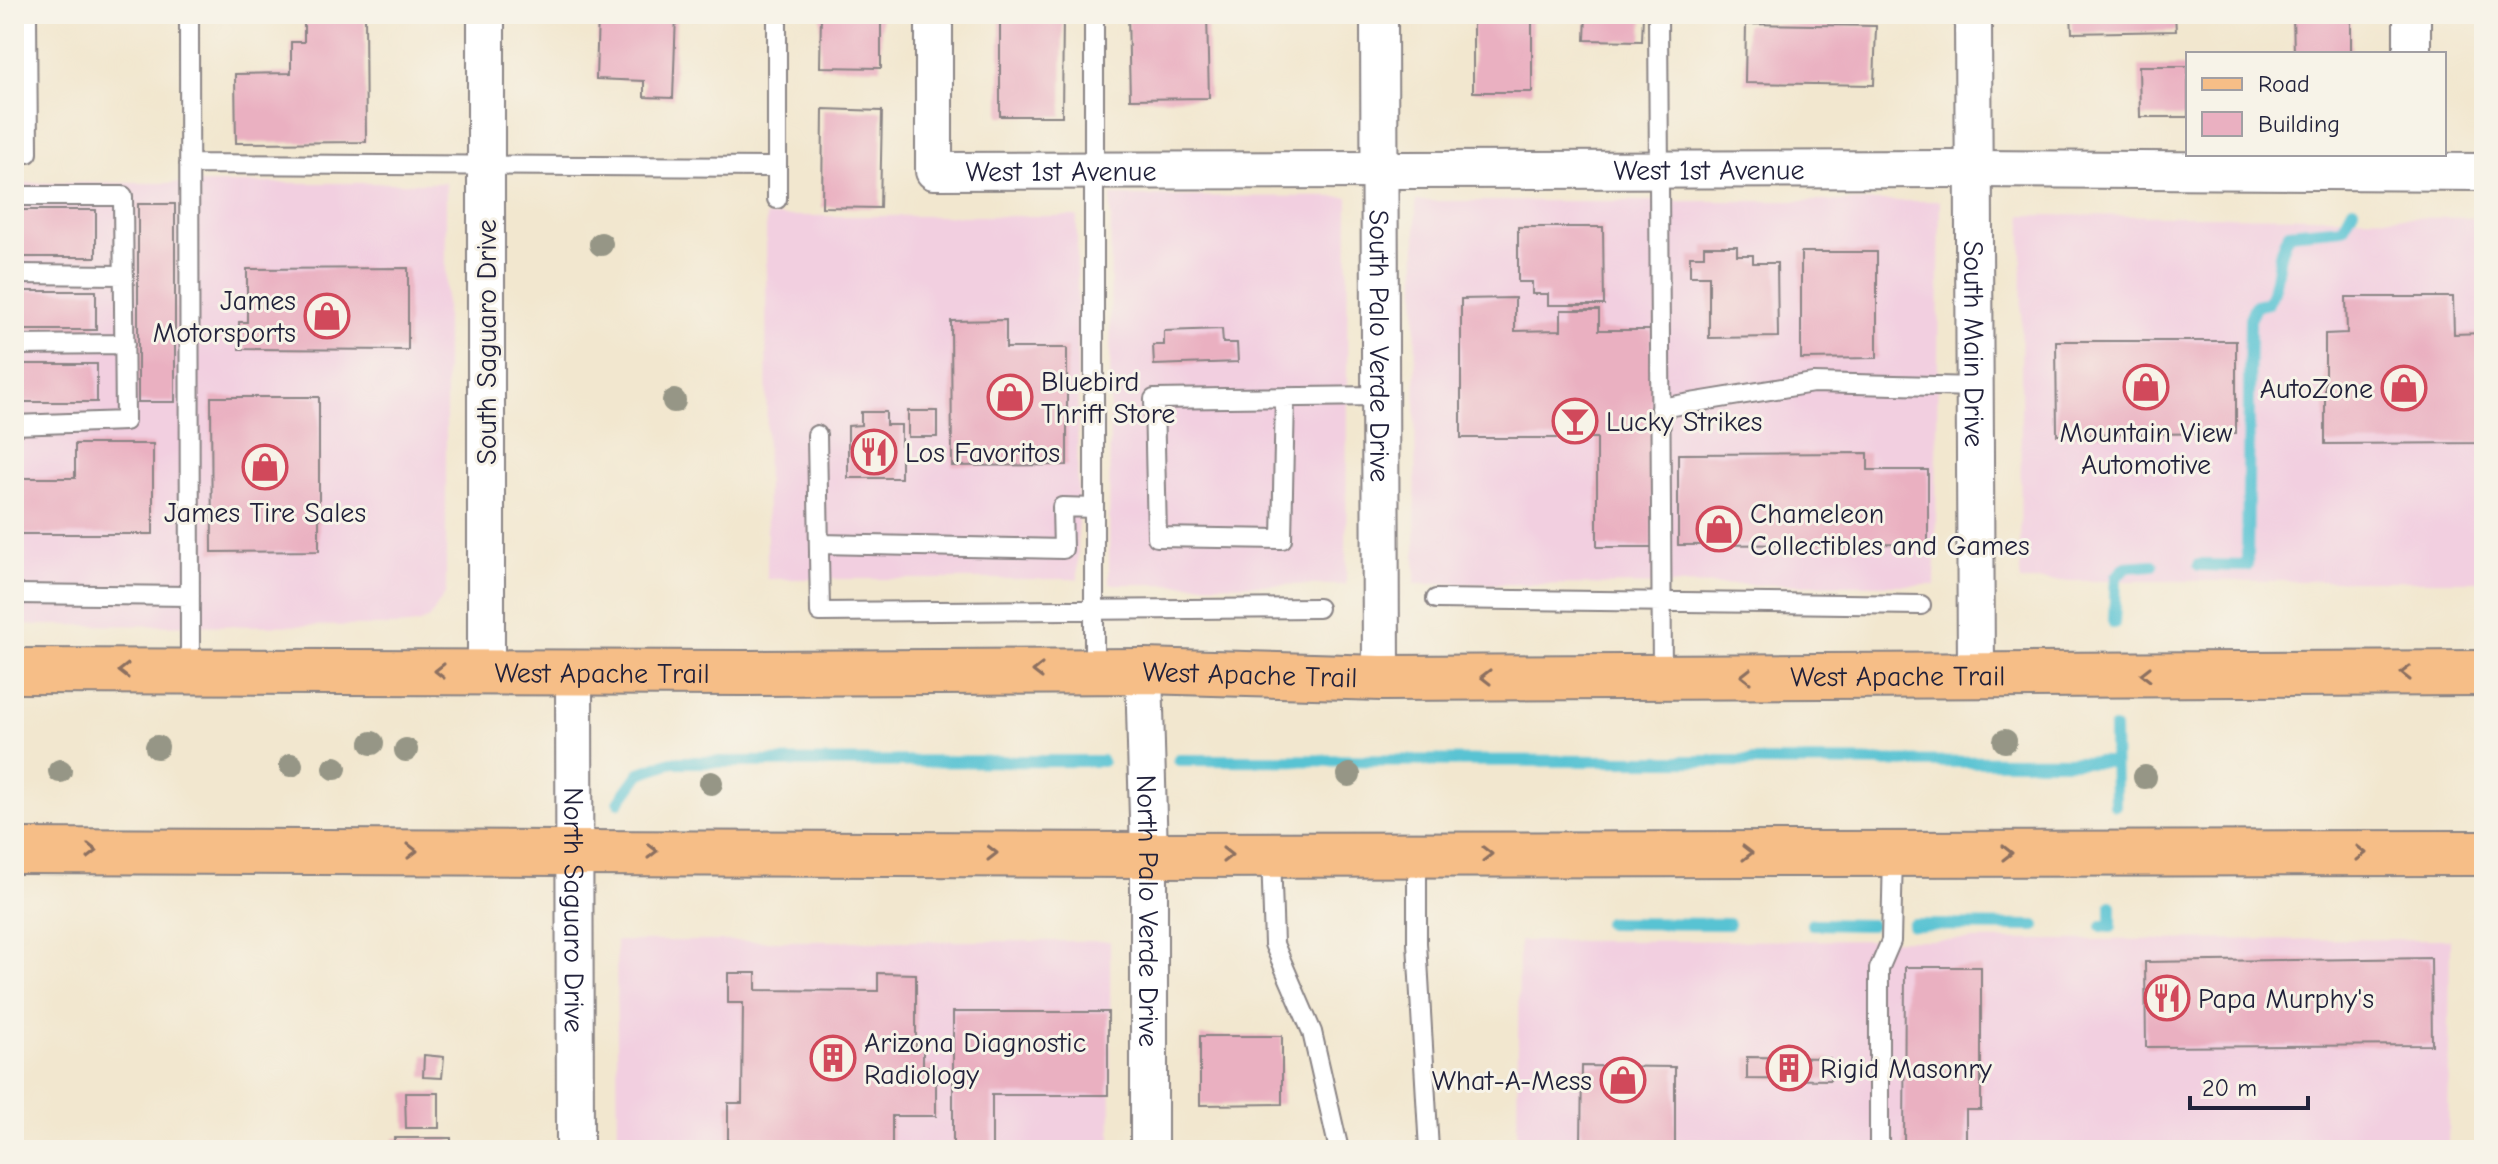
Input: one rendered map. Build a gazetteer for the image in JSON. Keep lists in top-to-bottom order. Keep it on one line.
{"streets":{"main road":["West Apache Trail"],"street":["West 1st Avenue","South Saguaro Drive","South Main Drive","South Palo Verde Drive","North Saguaro Drive","North Palo Verde Drive"]},"crossings":[["West 1st Avenue","South Main Drive"],["West 1st Avenue","South Palo Verde Drive"],["South Saguaro Drive","West Apache Trail"],["South Main Drive","West Apache Trail"],["South Palo Verde Drive","West Apache Trail"],["West Apache Trail","North Saguaro Drive"],["West Apache Trail","North Palo Verde Drive"]],"places":{"shop":["James Motorsports","Mountain View Automotive","AutoZone","Bluebird Thrift Store","James Tire Sales","Chameleon Collectibles and Games","What-A-Mess"],"bar":["Lucky Strikes"],"restaurant":["Los Favoritos","Papa Murphy's"],"building":["Arizona Diagnostic Radiology","Rigid Masonry"]},"legend":["Road","Building"],"scale_bar":"20 m"}
